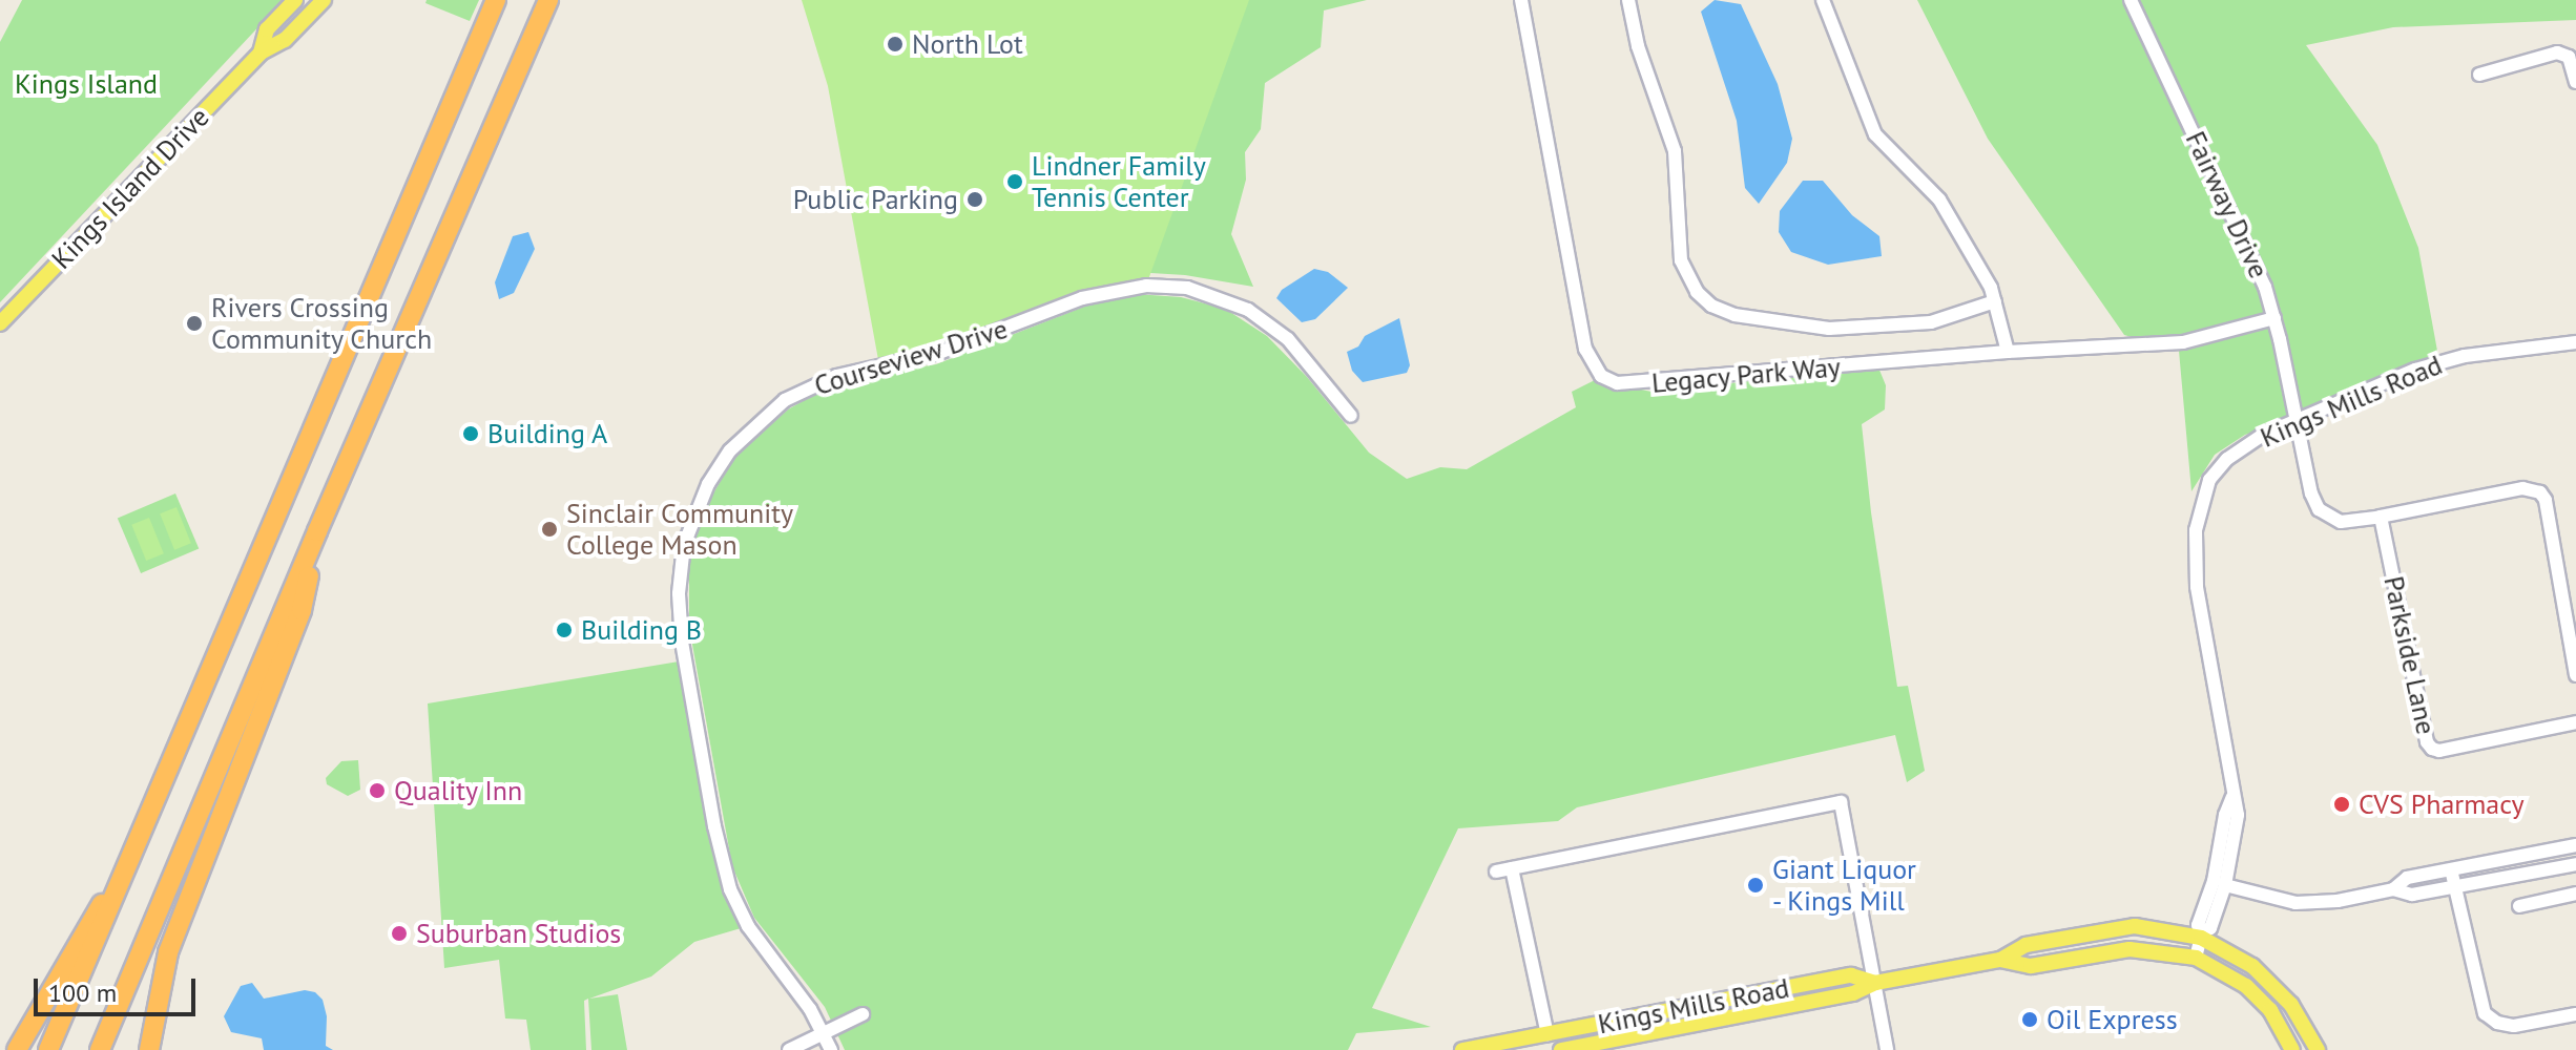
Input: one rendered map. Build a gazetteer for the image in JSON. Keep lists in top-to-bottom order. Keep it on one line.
{"streets":{"main road":["Kings Island Drive","Kings Mills Road"],"street":["Fairway Drive","Courseview Drive","Legacy Park Way","Parkside Lane"]},"crossings":[["Fairway Drive","Legacy Park Way"],["Fairway Drive","Kings Mills Road"]],"parks":["Kings Island"],"places":["North Lot","Lindner Family Tennis Center","Public Parking","Rivers Crossing Community Church","Building A","Sinclair Community College Mason","Building B","Quality Inn","CVS Pharmacy","Giant Liquor - Kings Mill","Suburban Studios","Oil Express"],"scale_bar":"100 m"}
